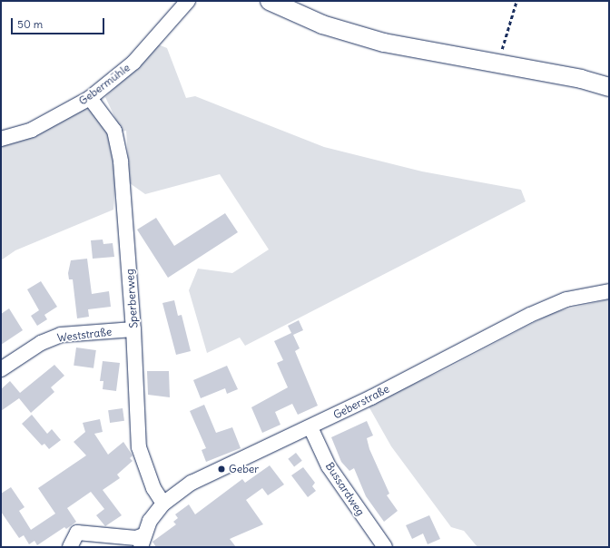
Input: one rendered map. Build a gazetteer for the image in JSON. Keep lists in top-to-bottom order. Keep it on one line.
{"streets":{"street":["Gebermühle","Sperberweg","Weststraße","Geberstraße","Bussardweg"]},"crossings":[["Gebermühle","Sperberweg"],["Sperberweg","Weststraße"],["Sperberweg","Geberstraße"],["Geberstraße","Bussardweg"]],"places":["Geber"],"scale_bar":"50 m"}
